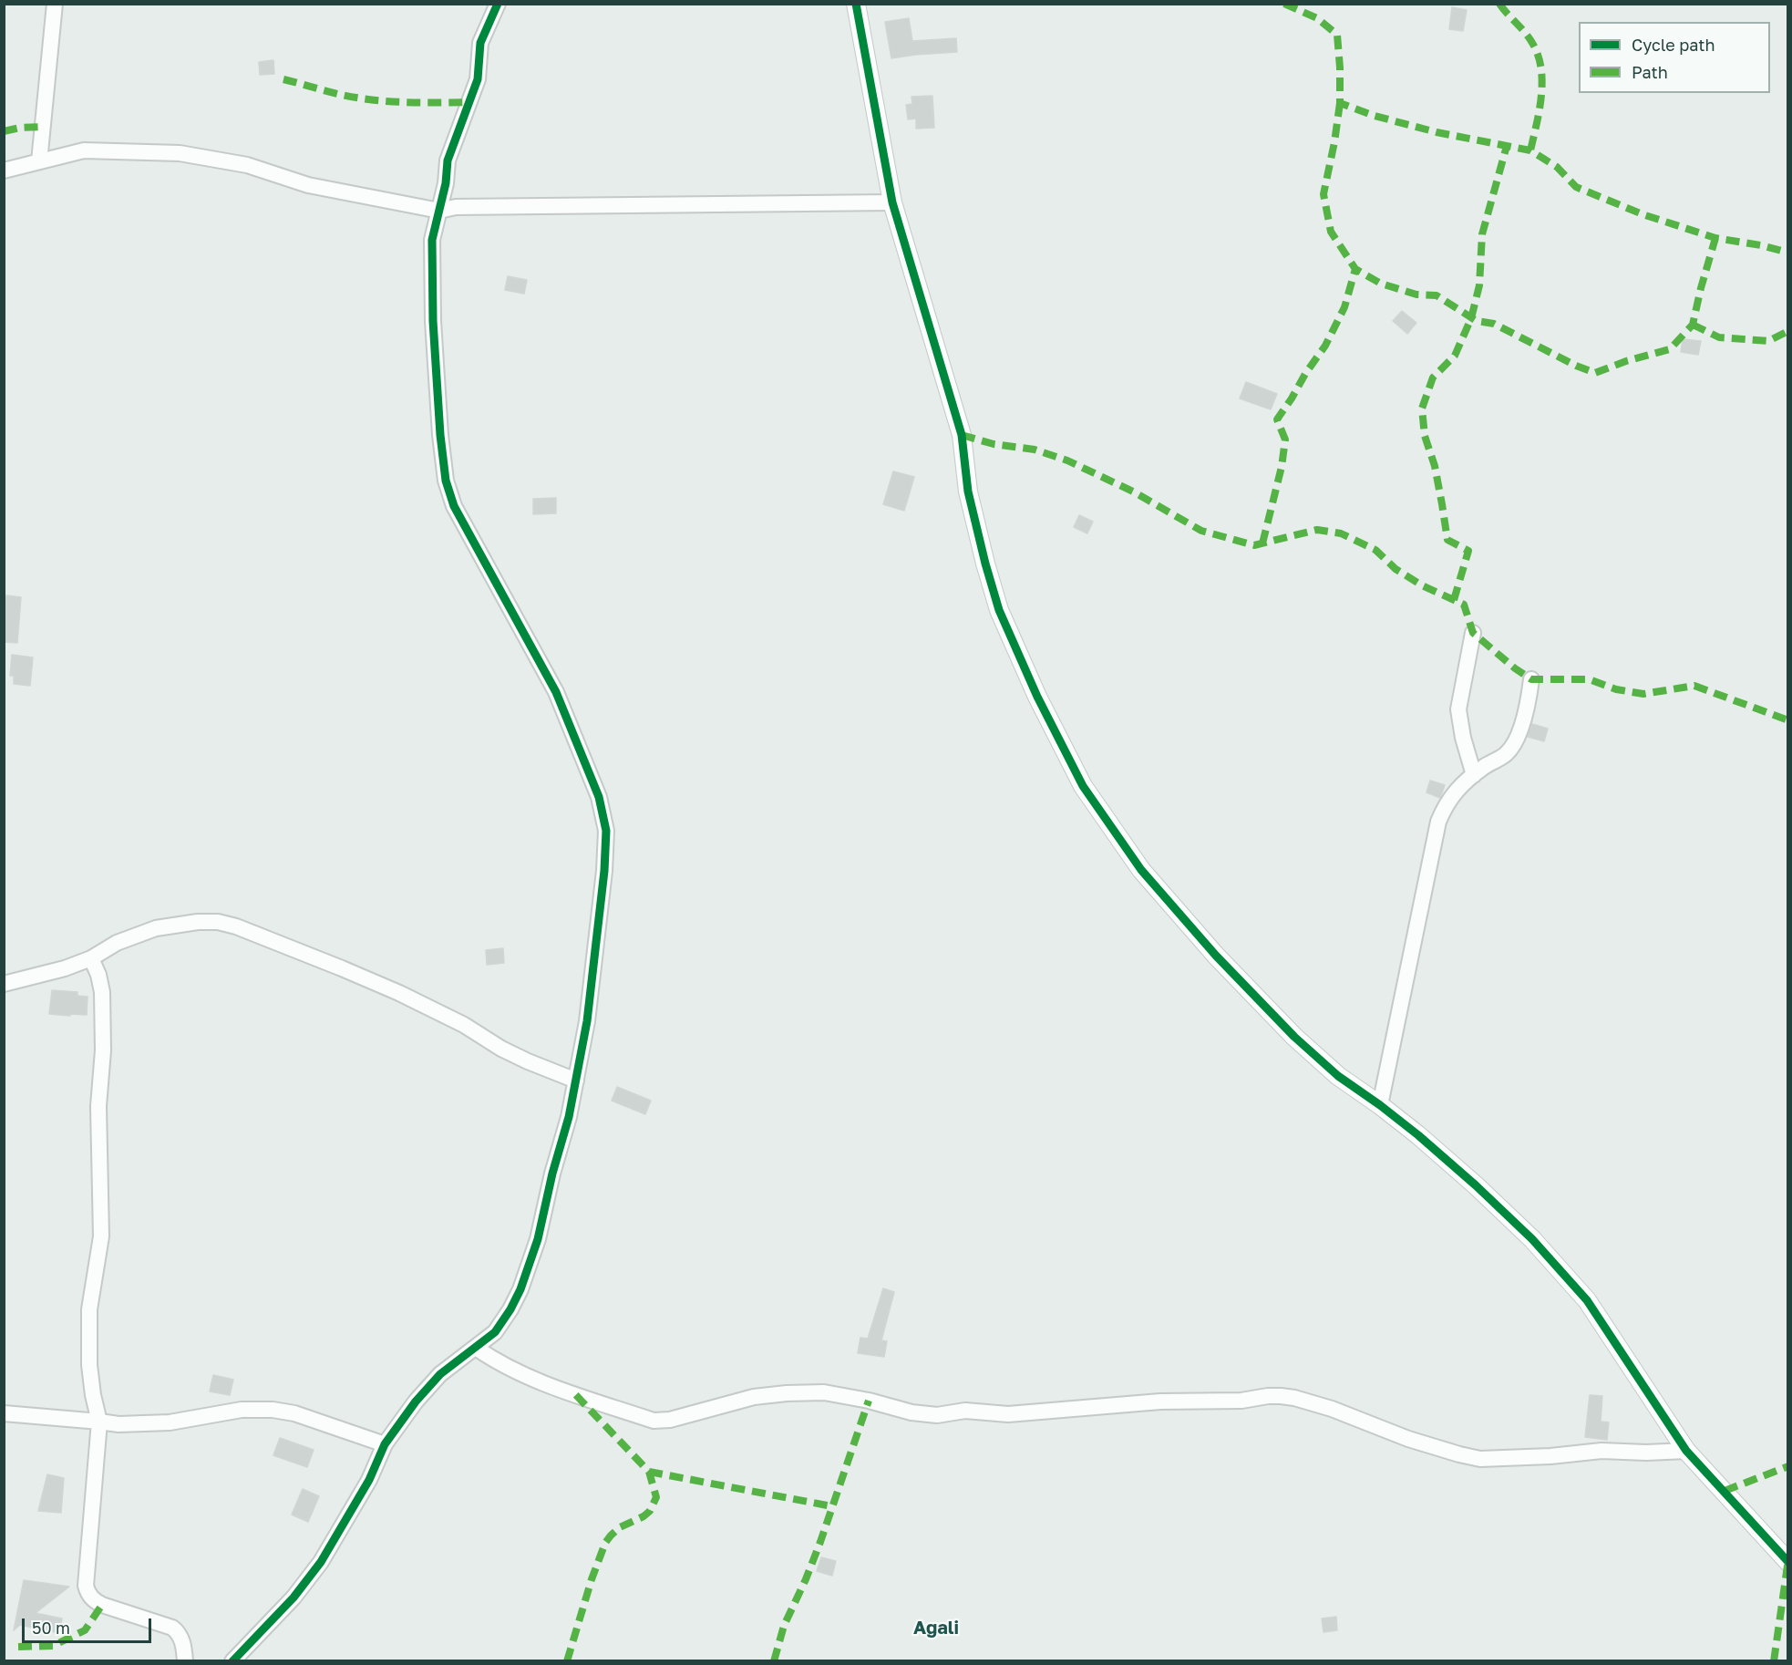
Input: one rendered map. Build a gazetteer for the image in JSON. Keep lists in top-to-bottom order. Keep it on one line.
{"districts":["Agali"],"legend":["Cycle path","Path"],"scale_bar":"50 m"}
